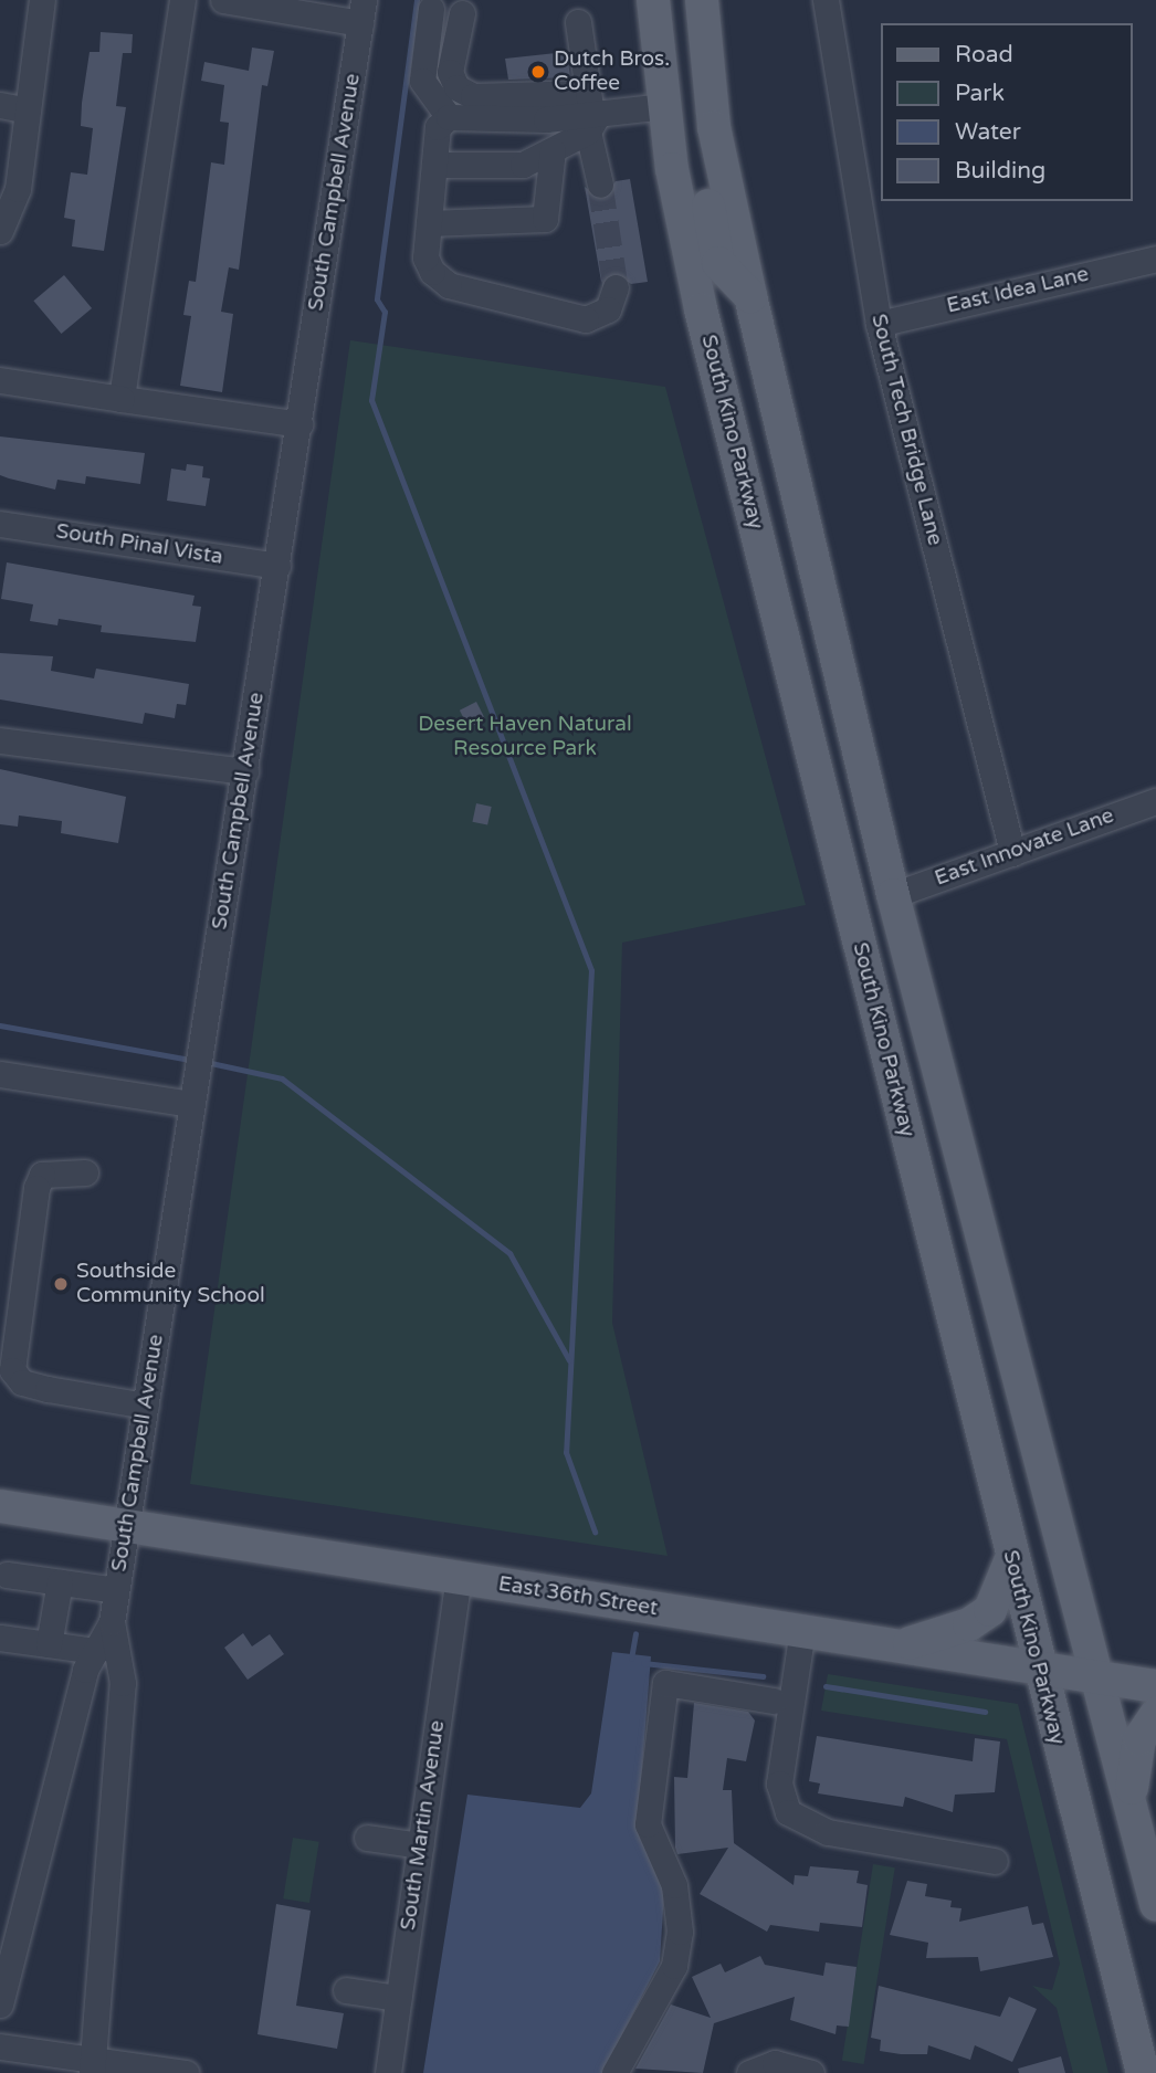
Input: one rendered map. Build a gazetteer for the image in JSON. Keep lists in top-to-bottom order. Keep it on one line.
{"streets":{"main road":["South Kino Parkway","East 36th Street"],"street":["South Campbell Avenue","East Idea Lane","South Tech Bridge Lane","South Pinal Vista","East Innovate Lane","South Martin Avenue"]},"crossings":[["South Campbell Avenue","South Pinal Vista"],["South Campbell Avenue","East 36th Street"],["East Idea Lane","South Tech Bridge Lane"],["South Tech Bridge Lane","East Innovate Lane"],["South Kino Parkway","East 36th Street"],["East 36th Street","South Martin Avenue"]],"parks":["Desert Haven Natural Resource Park"],"places":["Dutch Bros. Coffee","Southside Community School"],"legend":["Road","Park","Water","Building"]}
